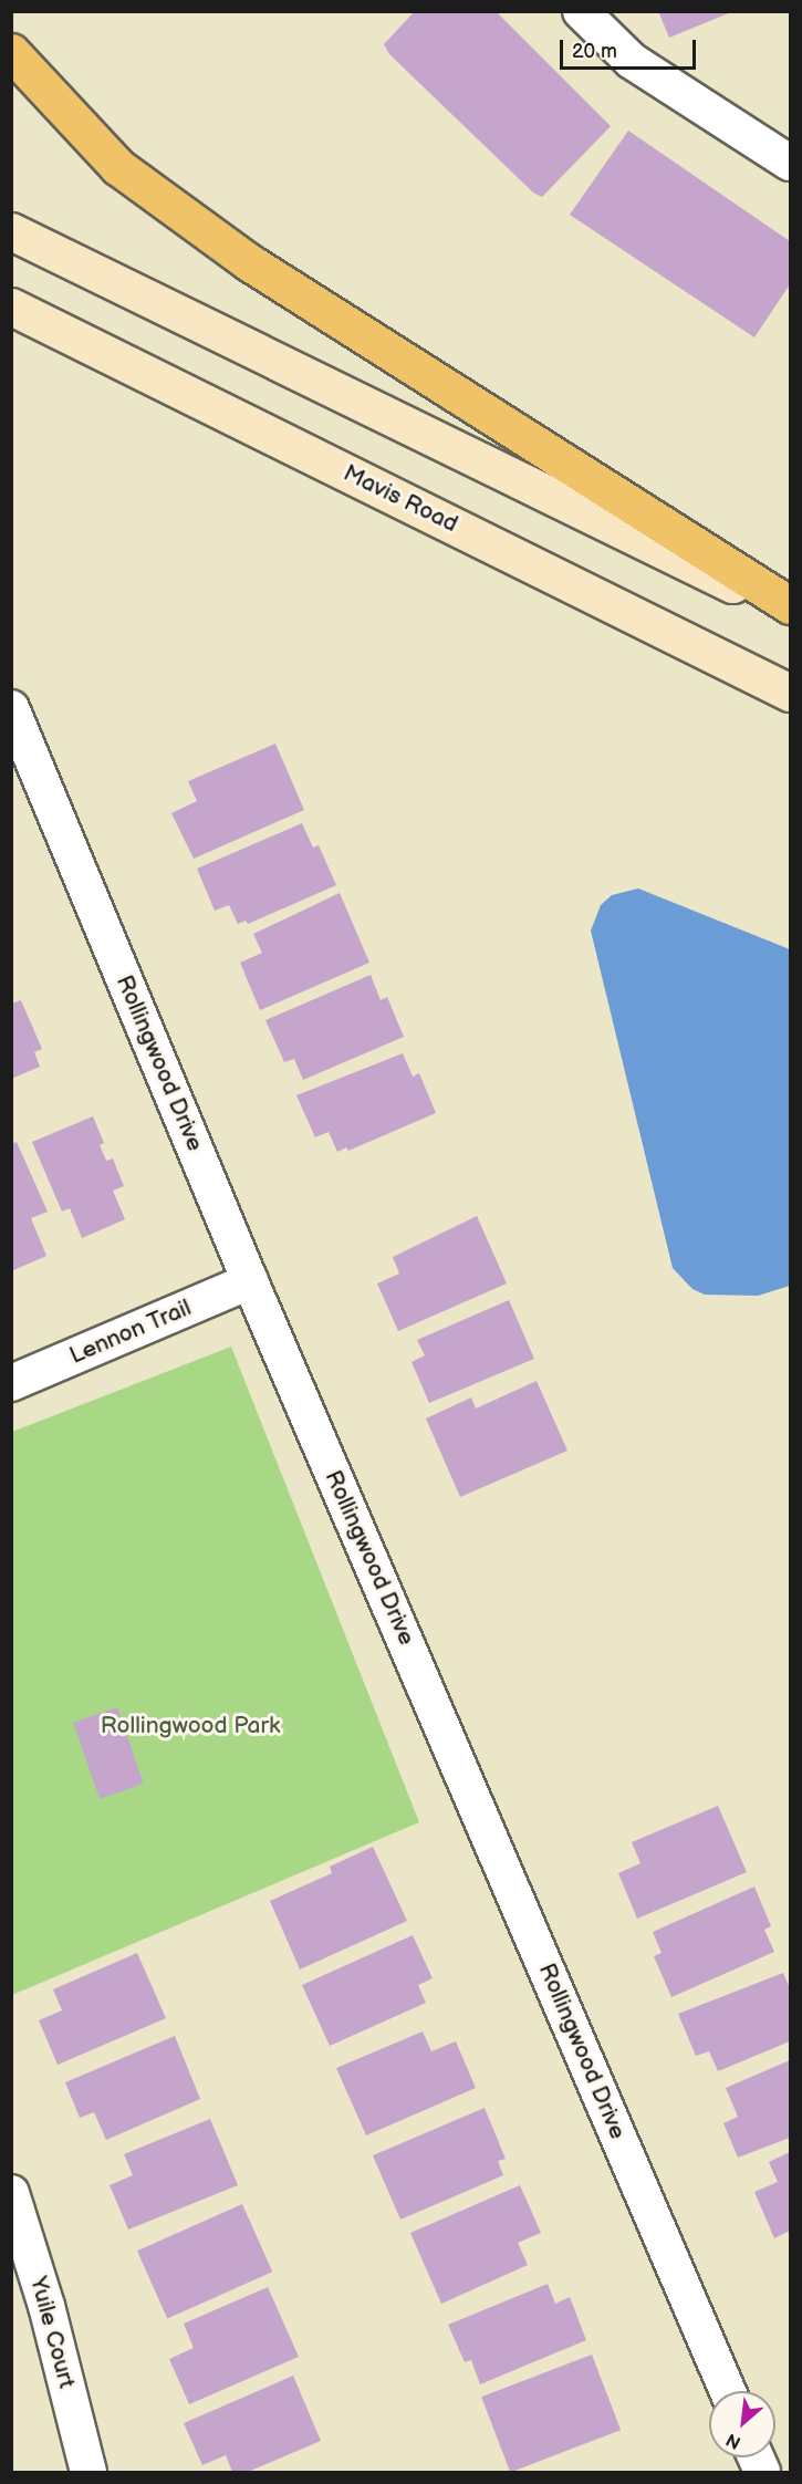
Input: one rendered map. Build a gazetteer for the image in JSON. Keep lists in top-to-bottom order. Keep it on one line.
{"streets":{"main road":["Mavis Road"],"street":["Rollingwood Drive","Lennon Trail","Yuile Court"]},"crossings":[["Rollingwood Drive","Lennon Trail"]],"parks":["Rollingwood Park"],"scale_bar":"20 m","north":"bottom left"}
